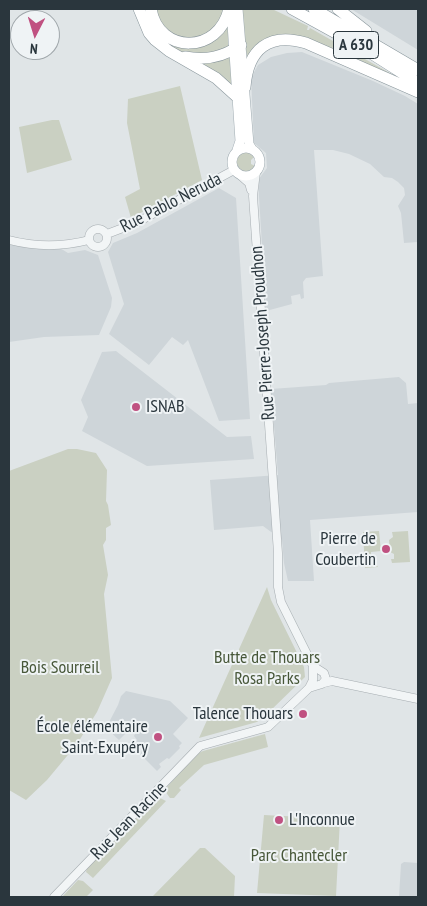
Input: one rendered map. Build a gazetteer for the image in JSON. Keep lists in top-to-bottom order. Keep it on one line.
{"streets":{"highway":["A 630"],"street":["Rue Pablo Neruda","Rue Pierre-Joseph Proudhon","Rue Jean Racine"]},"crossings":[["Rue Pablo Neruda","Rue Pierre-Joseph Proudhon"],["Rue Pierre-Joseph Proudhon","Rue Jean Racine"]],"parks":["Butte de Thouars Rosa Parks","Bois Sourreil","Parc Chantecler"],"places":["ISNAB","Pierre de Coubertin","Talence Thouars","École élémentaire Saint-Exupéry","L'Inconnue"],"north":"bottom"}
